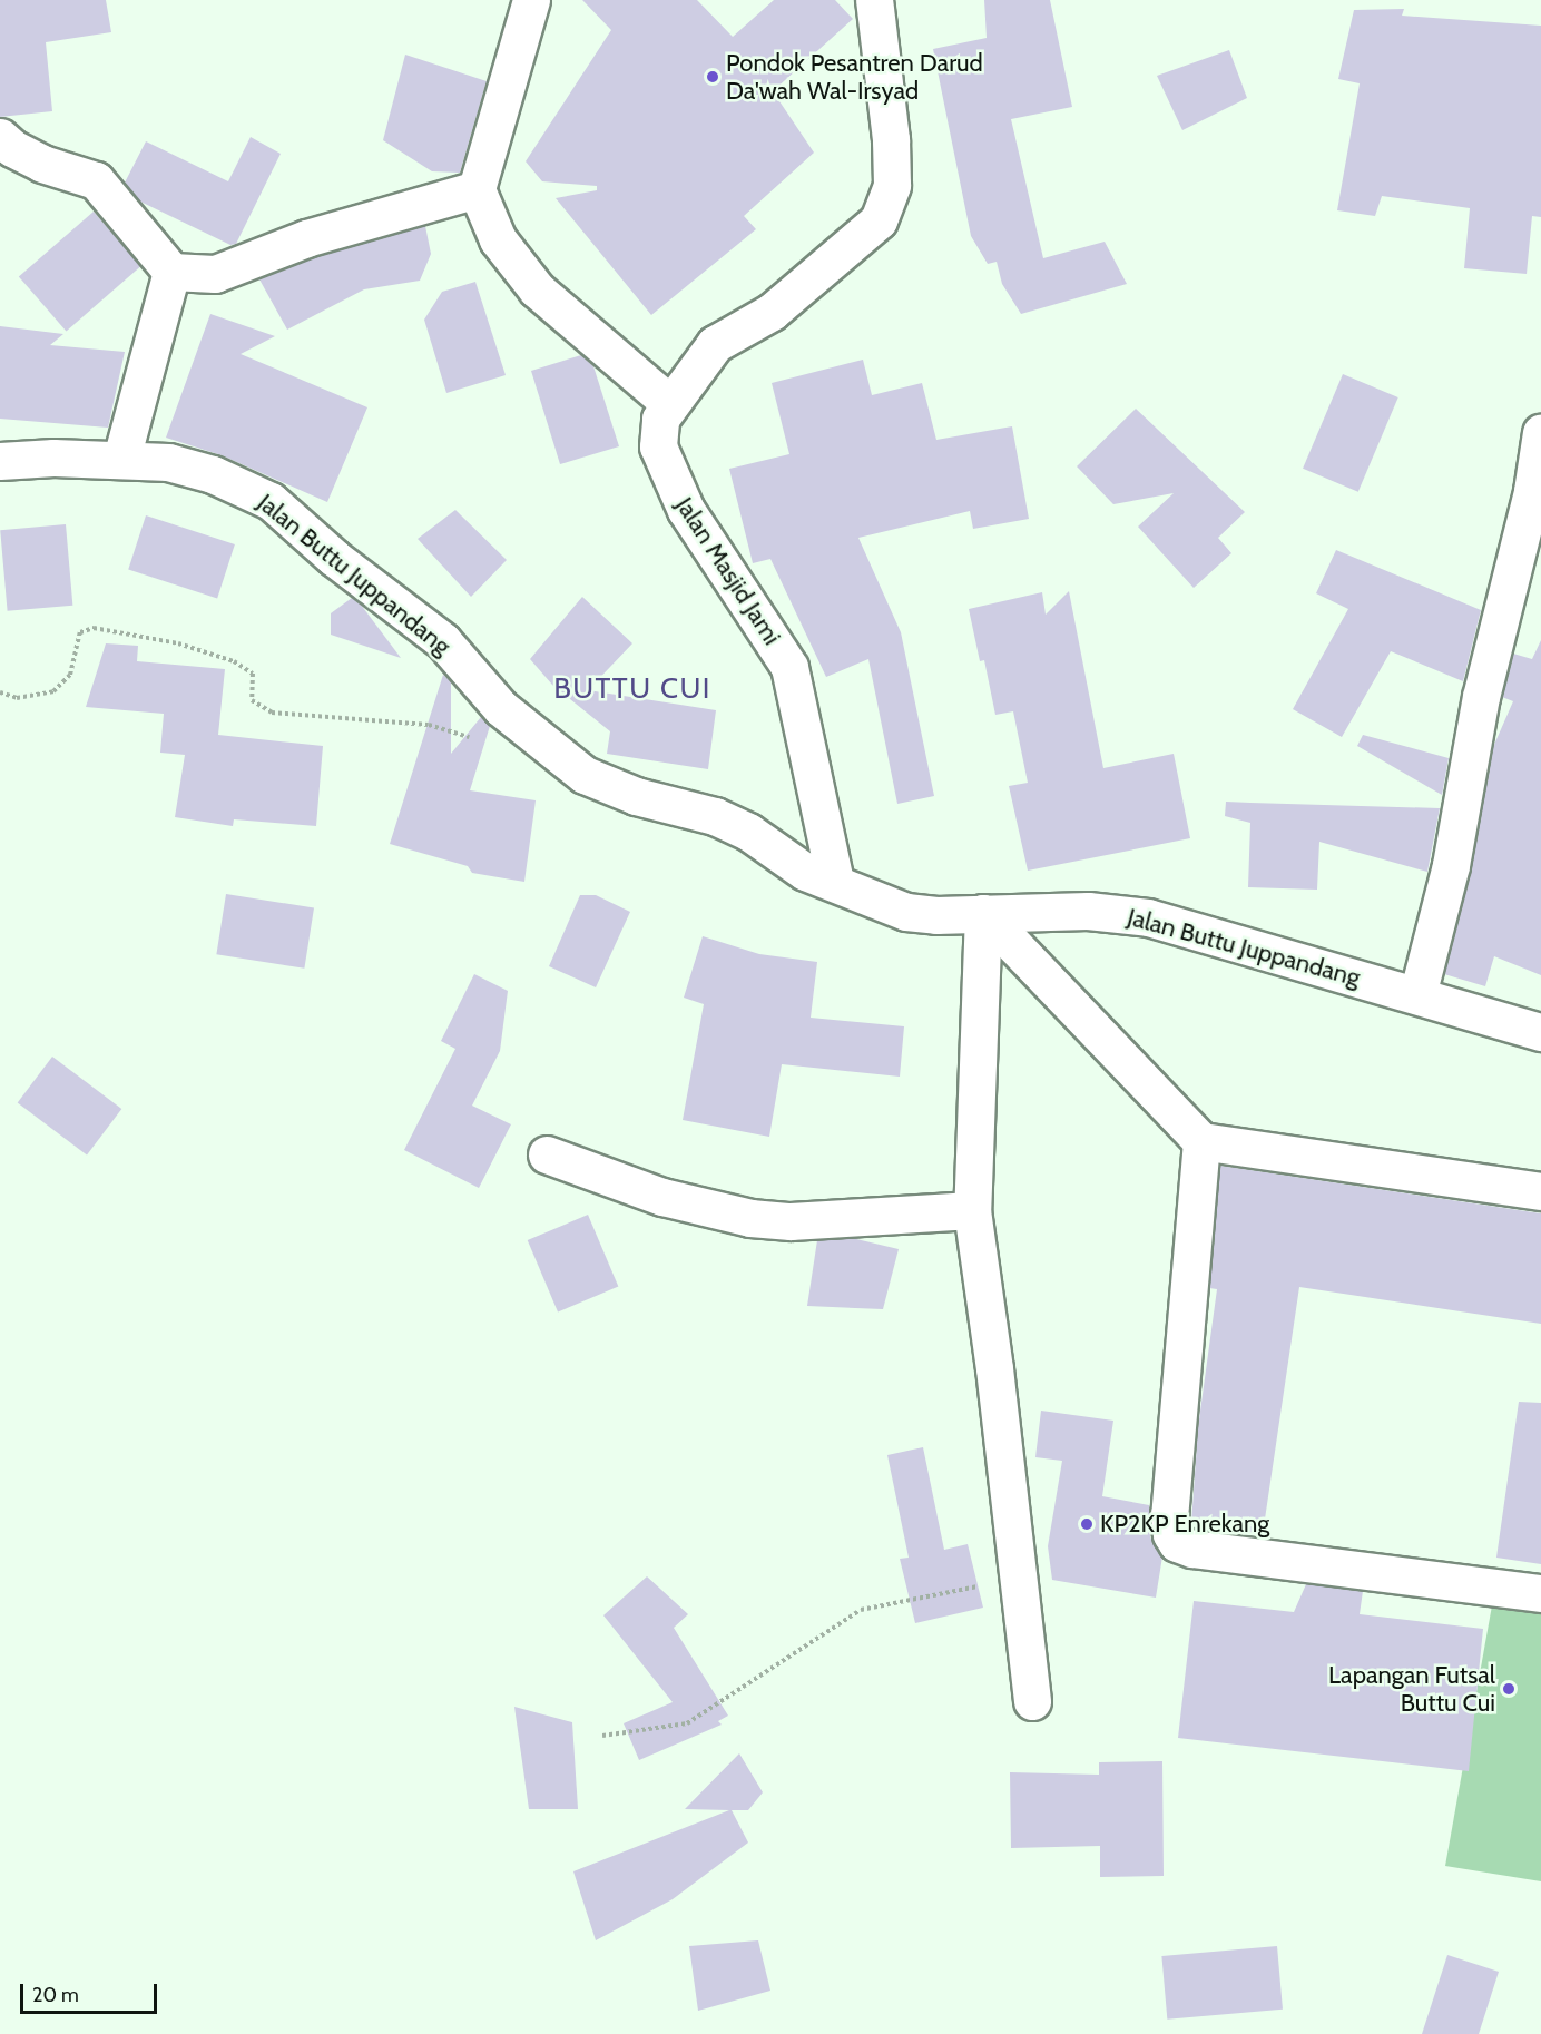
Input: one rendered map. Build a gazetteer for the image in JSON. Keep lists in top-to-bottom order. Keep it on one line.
{"streets":{"street":["Jalan Masjid Jami","Jalan Buttu Juppandang"]},"crossings":[["Jalan Masjid Jami","Jalan Buttu Juppandang"]],"districts":["BUTTU CUI"],"places":["Pondok Pesantren Darud Da'wah Wal-Irsyad","KP2KP Enrekang","Lapangan Futsal Buttu Cui"],"scale_bar":"20 m"}
